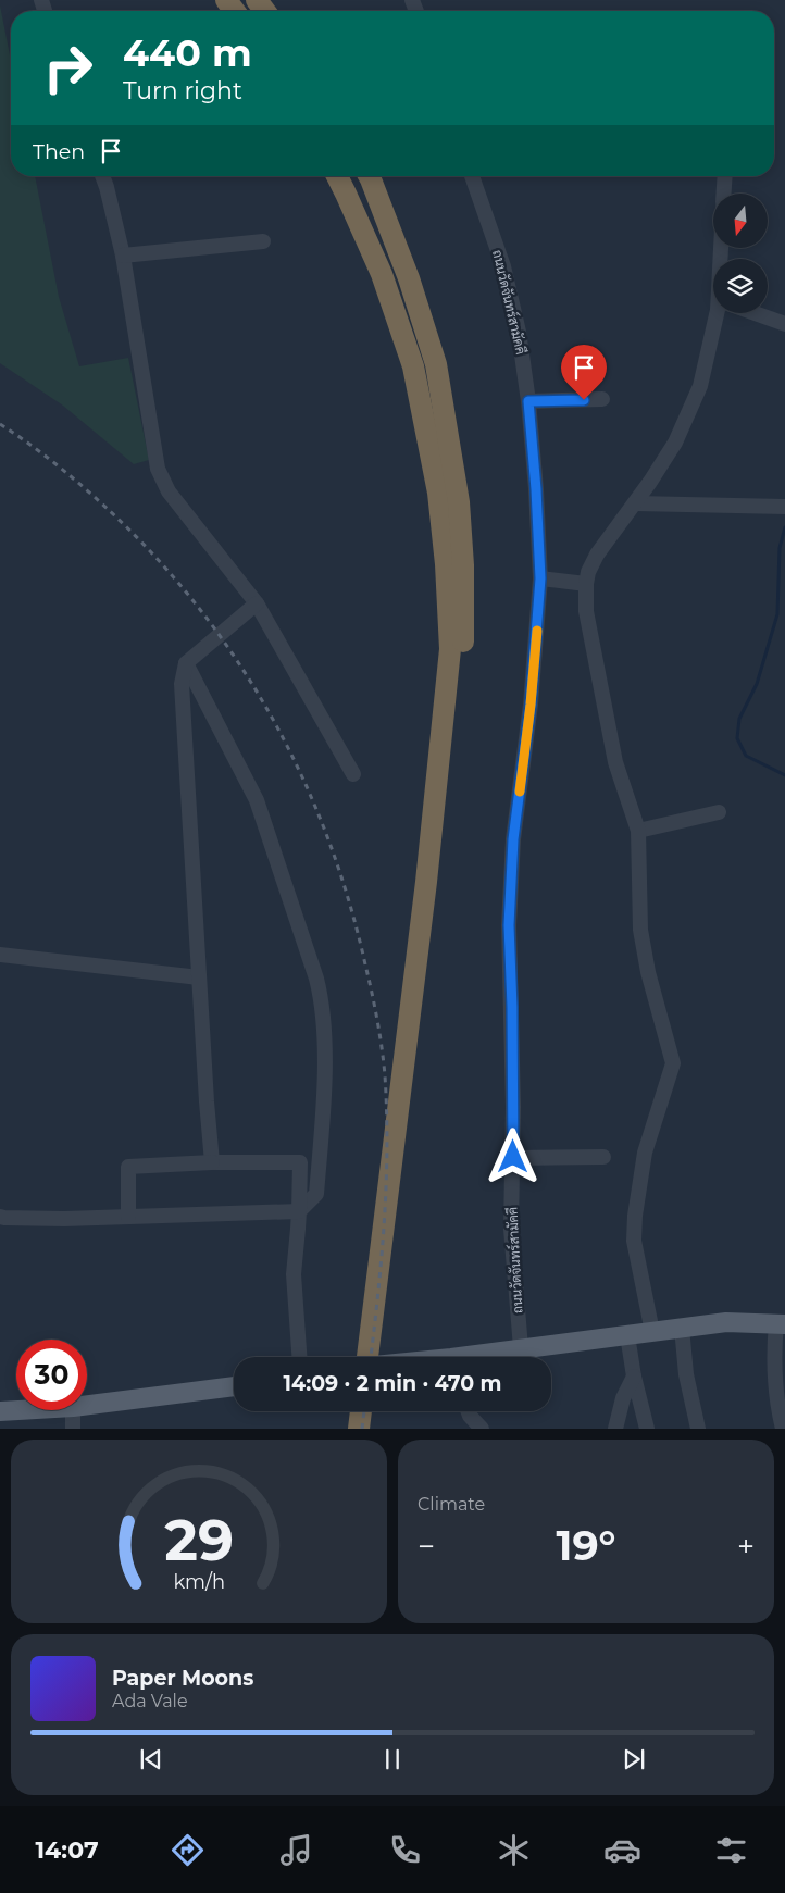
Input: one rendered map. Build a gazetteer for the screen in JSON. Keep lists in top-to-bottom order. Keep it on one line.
{"streets":{"street":["ถนนวัดจันทร์สามัคคี"]},"north":"bottom","page":{"turn":["440 m","Turn right"],"then":"Then","limit":"30","trip":"14:09 · 2 min · 470 m","tile":"Climate","heat":["−","19°","+"],"song":["Paper Moons","Ada Vale"],"tabs":"14:07","gauge":["29","km/h"]}}
